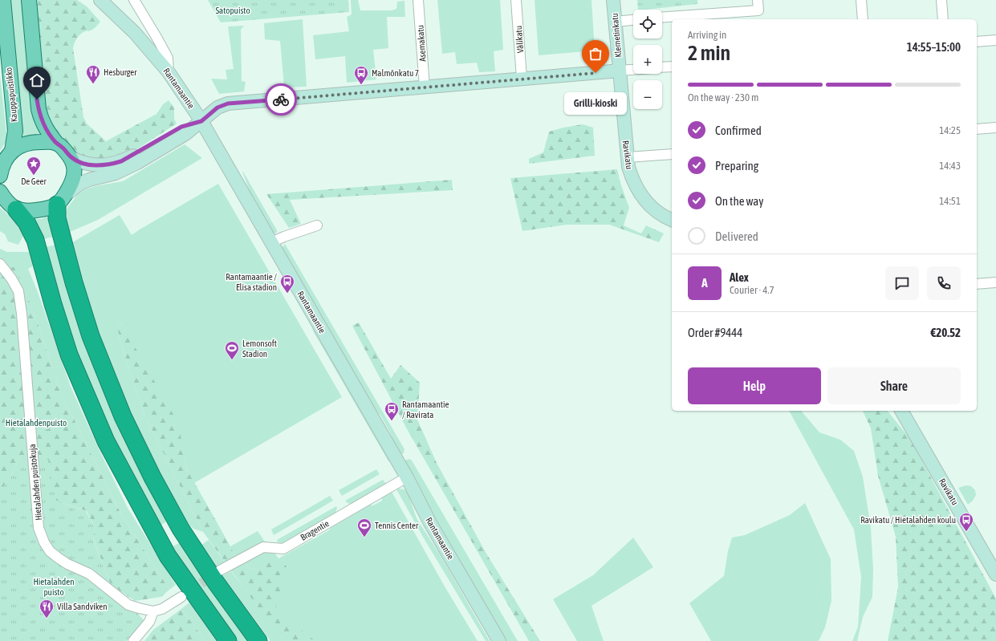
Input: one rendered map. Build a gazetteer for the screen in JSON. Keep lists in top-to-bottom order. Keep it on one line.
{"streets":{"main road":["Klemetinkatu","Rantamaantie","Kauppapuistikko","Ravikatu"],"street":["Välikatu","Asemakatu","Hietalahden puistokuja","Bragentie"]},"crossings":[["Klemetinkatu","Ravikatu"],["Rantamaantie","Bragentie"]],"parks":["Satopuisto","Hietalahdenpuisto","Hietalahden puisto"],"places":{"other":["Grilli-kioski"],"restaurant":["Hesburger","Villa Sandviken"],"bus stop":["Malmönkatu 7","Rantamaantie / Elisa stadion","Rantamaantie / Ravirata","Ravikatu / Hietalahden koulu"],"place":["De Geer"],"sports":["Lemonsoft Stadion","Tennis Center"]},"page":{"map_buttons":["+","−"],"heading":["2 min","Arriving in","14:55–15:00"],"panel":["Alex","Courier · 4.7","Order #9444","€20.52"],"bar":"On the way · 230 m","bubble":"Grilli-kioski","list":[["Confirmed","14:25"],["Preparing","14:43"],["On the way","14:51"],"Delivered"],"round":"A","buttons":["Help","Share"]}}
